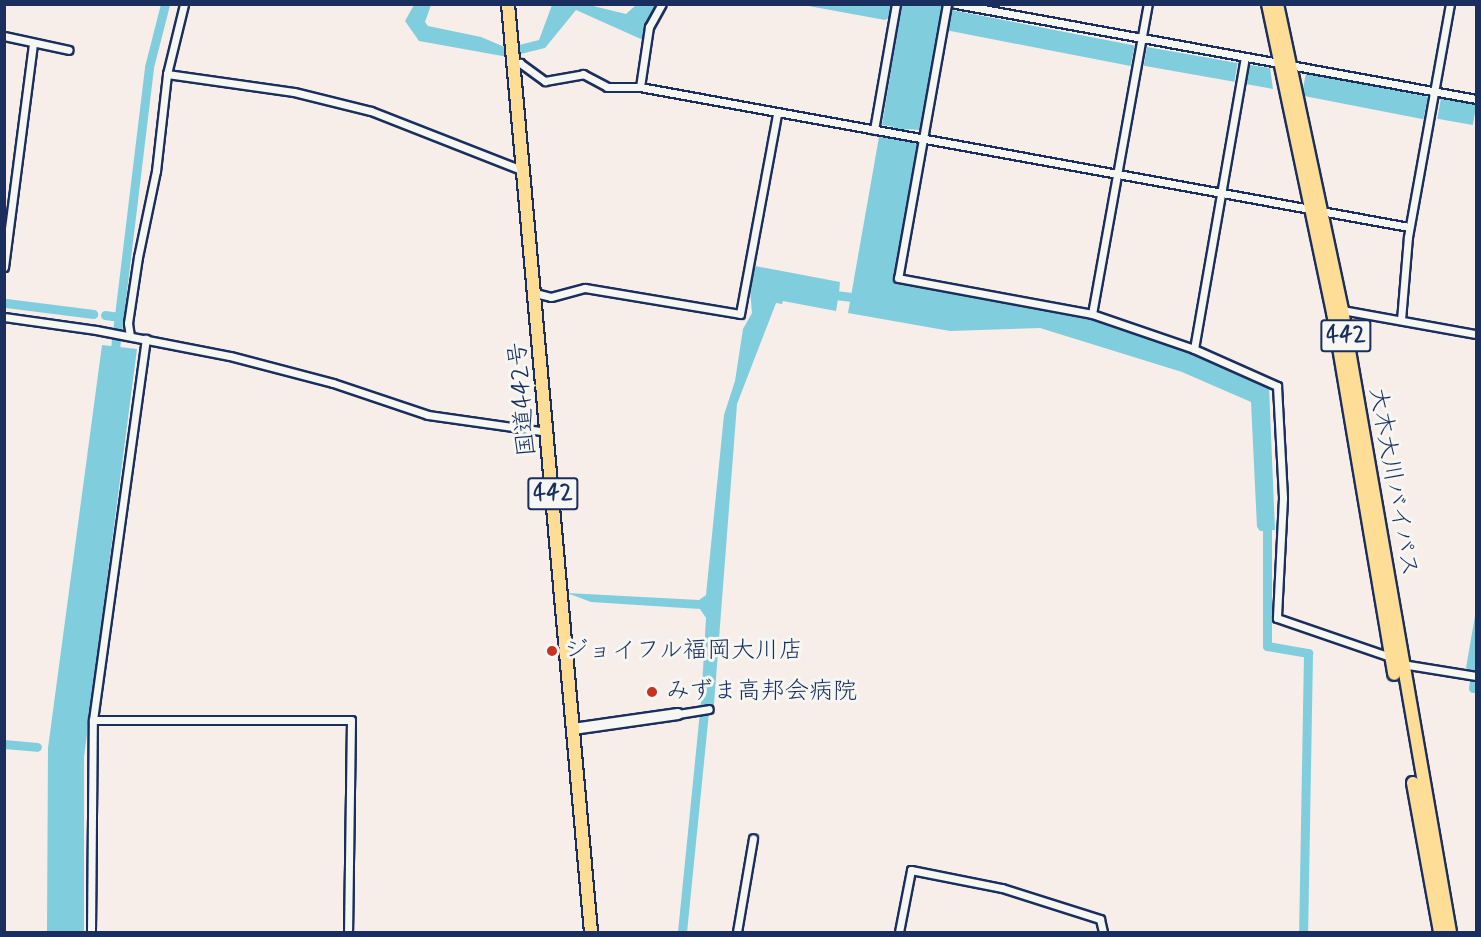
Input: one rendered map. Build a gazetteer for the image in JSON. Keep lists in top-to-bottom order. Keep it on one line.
{"streets":{"highway":["442","国道442号","大木大川バイパス"]},"places":["ジョイフル福岡大川店","みずま高邦会病院"]}
